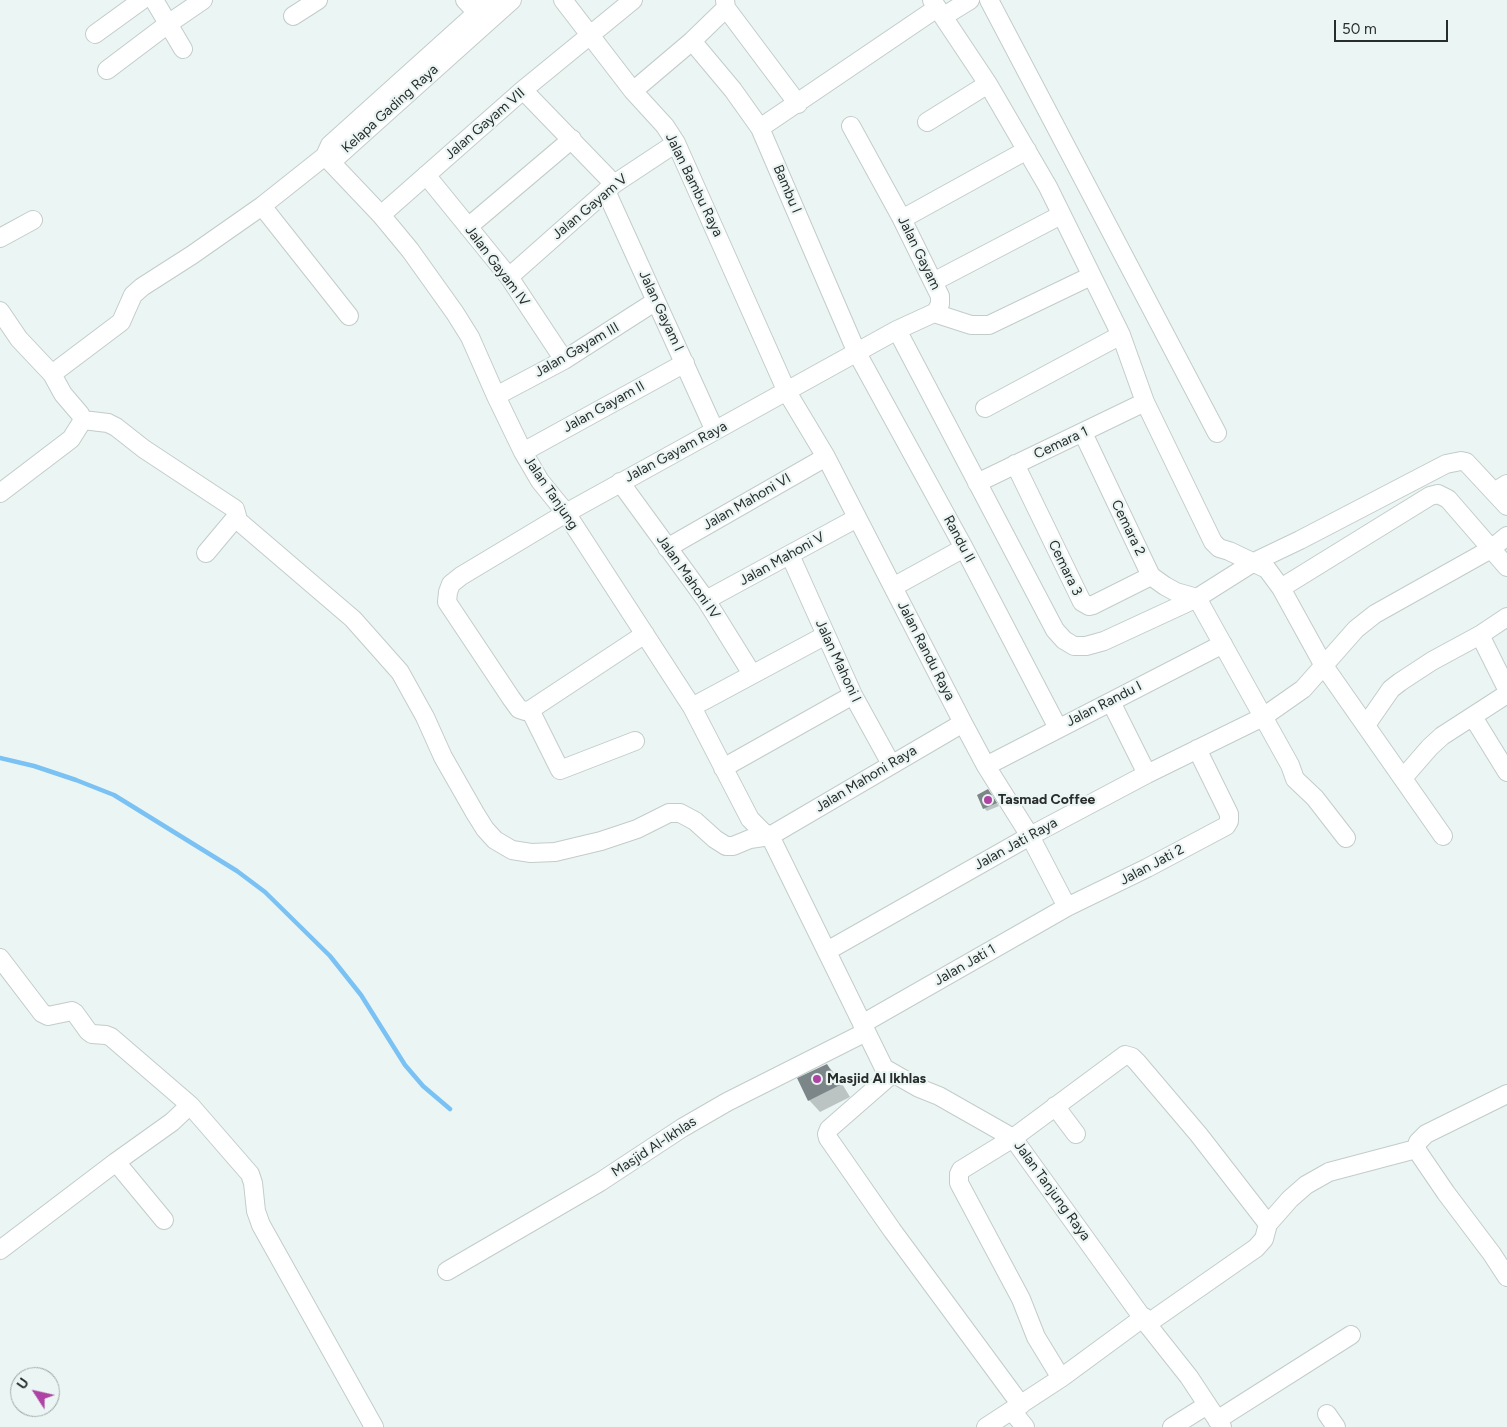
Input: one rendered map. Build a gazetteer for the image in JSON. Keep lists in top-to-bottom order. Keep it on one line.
{"streets":{"street":["Kelapa Gading Raya","Jalan Gayam VII","Jalan Bambu Raya","Bambu I","Jalan Gayam V","Jalan Gayam","Jalan Gayam IV","Jalan Gayam I","Jalan Gayam III","Jalan Gayam II","Cemara 1","Jalan Gayam Raya","Jalan Tanjung","Jalan Mahoni VI","Cemara 2","Randu II","Jalan Mahoni V","Cemara 3","Jalan Mahoni IV","Jalan Randu Raya","Jalan Mahoni I","Jalan Randu I","Jalan Mahoni Raya","Jalan Jati Raya","Jalan Jati 2","Jalan Jati 1","Masjid Al-Ikhlas","Jalan Tanjung Raya"]},"crossings":[["Kelapa Gading Raya","Jalan Tanjung"],["Jalan Gayam VII","Jalan Bambu Raya"],["Jalan Gayam VII","Jalan Gayam IV"],["Jalan Gayam VII","Jalan Gayam I"],["Jalan Gayam VII","Jalan Tanjung"],["Jalan Bambu Raya","Jalan Gayam V"],["Jalan Bambu Raya","Jalan Gayam Raya"],["Jalan Bambu Raya","Jalan Randu Raya"],["Bambu I","Randu II"],["Jalan Gayam V","Jalan Gayam IV"],["Jalan Gayam V","Jalan Gayam I"],["Jalan Gayam IV","Jalan Gayam III"],["Jalan Gayam I","Jalan Gayam III"],["Jalan Gayam I","Jalan Gayam II"],["Jalan Gayam I","Jalan Gayam Raya"],["Jalan Gayam III","Jalan Tanjung"],["Jalan Gayam II","Jalan Tanjung"],["Cemara 1","Cemara 2"],["Cemara 1","Cemara 3"],["Jalan Gayam Raya","Jalan Tanjung"],["Jalan Gayam Raya","Jalan Mahoni IV"],["Jalan Gayam Raya","Jalan Randu Raya"],["Jalan Tanjung","Jalan Mahoni Raya"],["Jalan Tanjung","Jalan Tanjung Raya"],["Jalan Mahoni VI","Jalan Mahoni IV"],["Jalan Mahoni VI","Jalan Randu Raya"],["Cemara 2","Cemara 3"],["Randu II","Jalan Randu I"],["Jalan Mahoni V","Jalan Mahoni IV"],["Jalan Mahoni V","Jalan Randu Raya"],["Jalan Mahoni V","Jalan Mahoni I"],["Jalan Randu Raya","Jalan Randu I"],["Jalan Randu Raya","Jalan Mahoni Raya"],["Jalan Randu Raya","Jalan Jati Raya"],["Jalan Randu Raya","Jalan Jati 2"],["Jalan Randu Raya","Jalan Jati 1"],["Jalan Mahoni I","Jalan Mahoni Raya"],["Jalan Mahoni Raya","Jalan Tanjung Raya"],["Jalan Jati Raya","Jalan Jati 2"],["Jalan Jati Raya","Jalan Tanjung Raya"],["Jalan Jati 2","Jalan Jati 1"],["Jalan Jati 1","Masjid Al-Ikhlas"],["Jalan Jati 1","Jalan Tanjung Raya"],["Masjid Al-Ikhlas","Jalan Tanjung Raya"]],"places":["Tasmad Coffee","Masjid Al Ikhlas"],"scale_bar":"50 m","north":"top left"}
